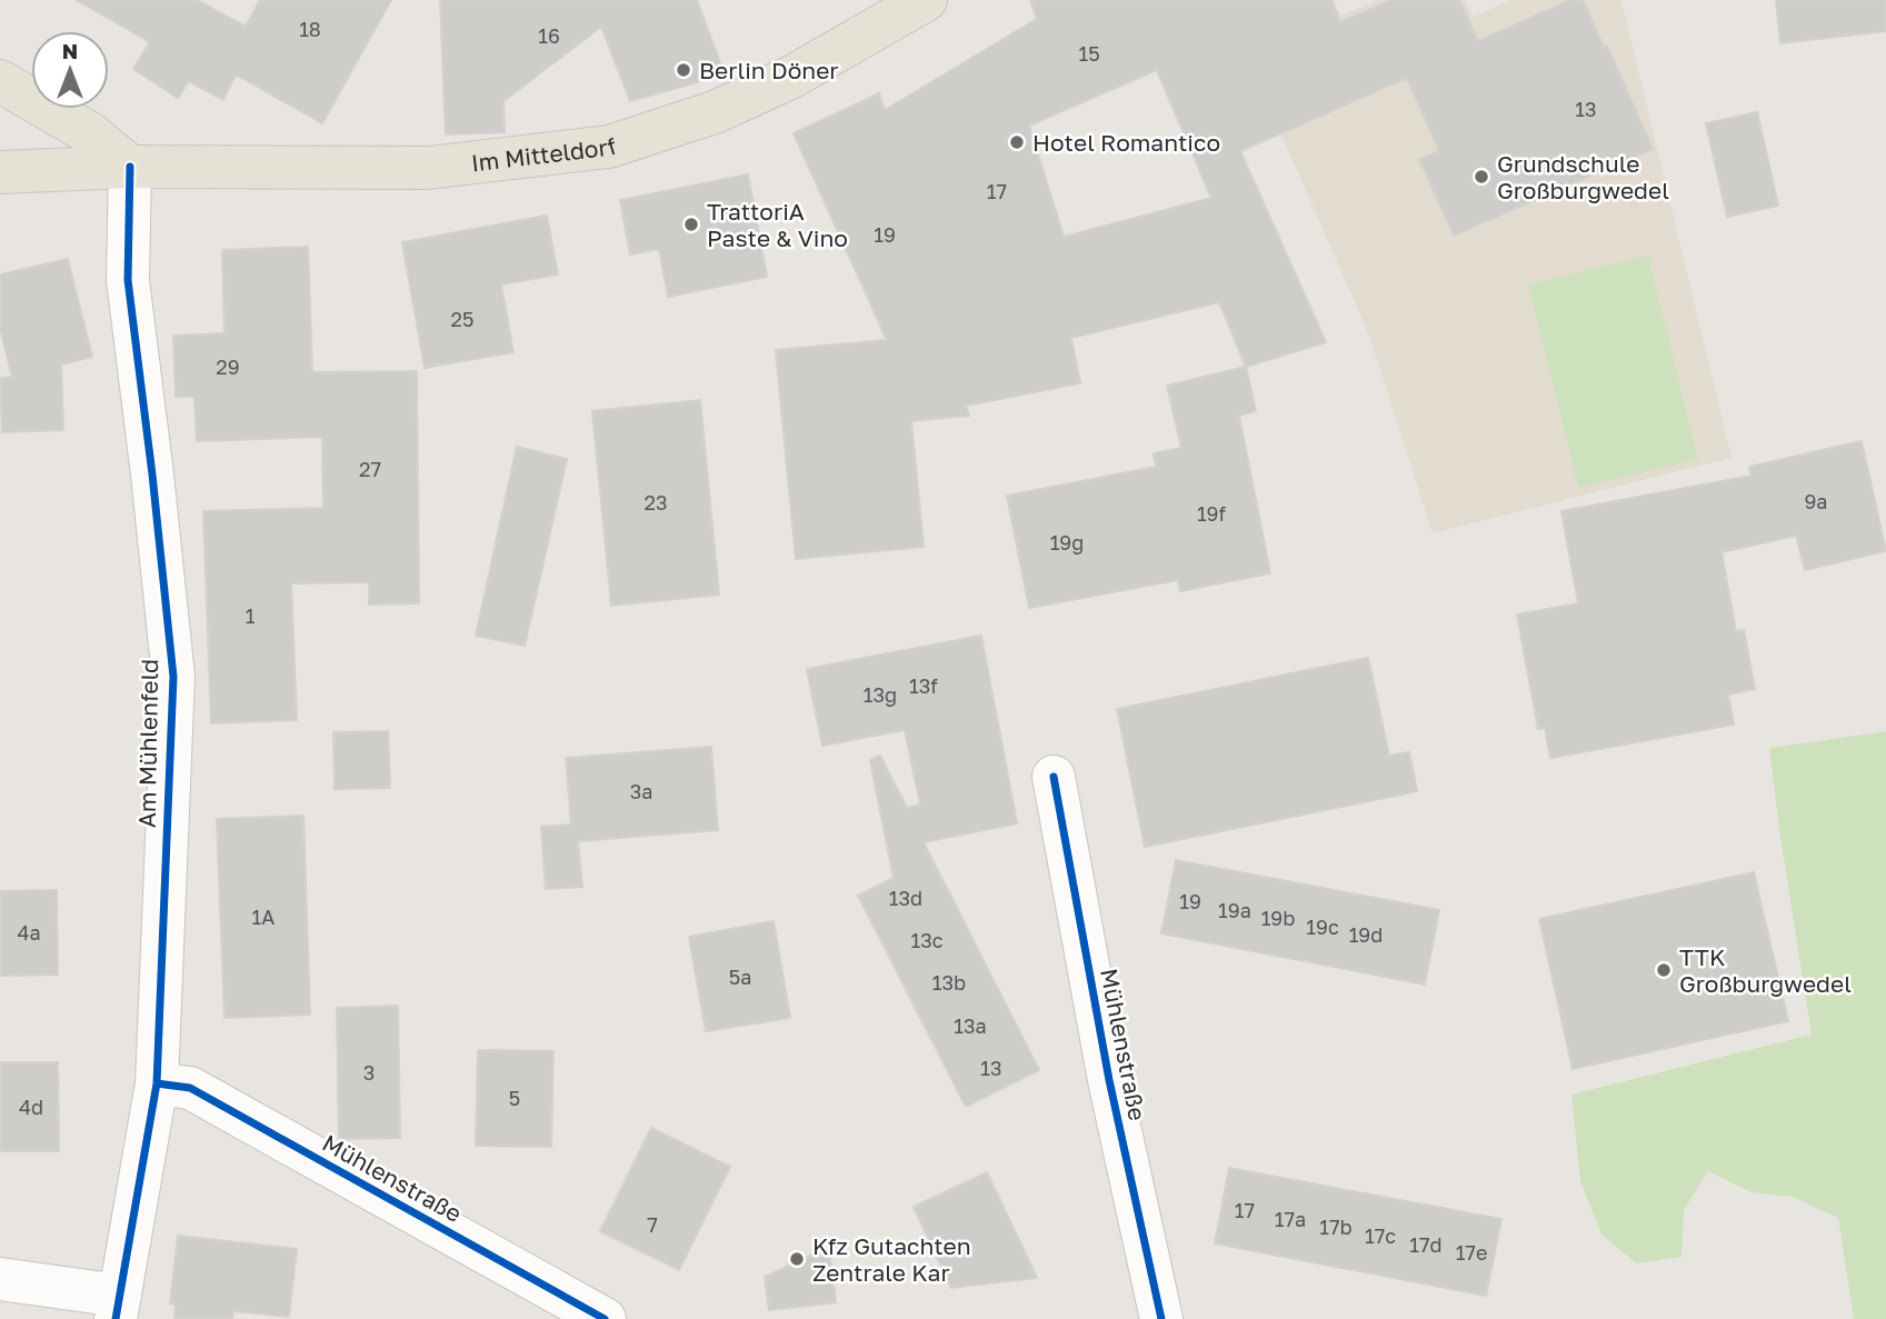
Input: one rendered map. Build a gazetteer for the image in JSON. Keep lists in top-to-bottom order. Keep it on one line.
{"streets":{"main road":["Im Mitteldorf"],"street":["Am Mühlenfeld","Mühlenstraße"]},"crossings":[["Im Mitteldorf","Am Mühlenfeld"],["Am Mühlenfeld","Mühlenstraße"]],"places":["Berlin Döner","Hotel Romantico","Grundschule Großburgwedel","TrattoriA Paste & Vino","TTK Großburgwedel","Kfz Gutachten Zentrale Kar"],"house_numbers":["18","16","15","13","17","19","25","29","27","9a","23","19f","19g","1","13f","13g","3a","13d","19","19a","1A","19b","19c","4a","19d","13c","5a","13b","13a","13","3","5","4d","17","17a","7","17b","17c","17d","17e"],"north":"top"}
